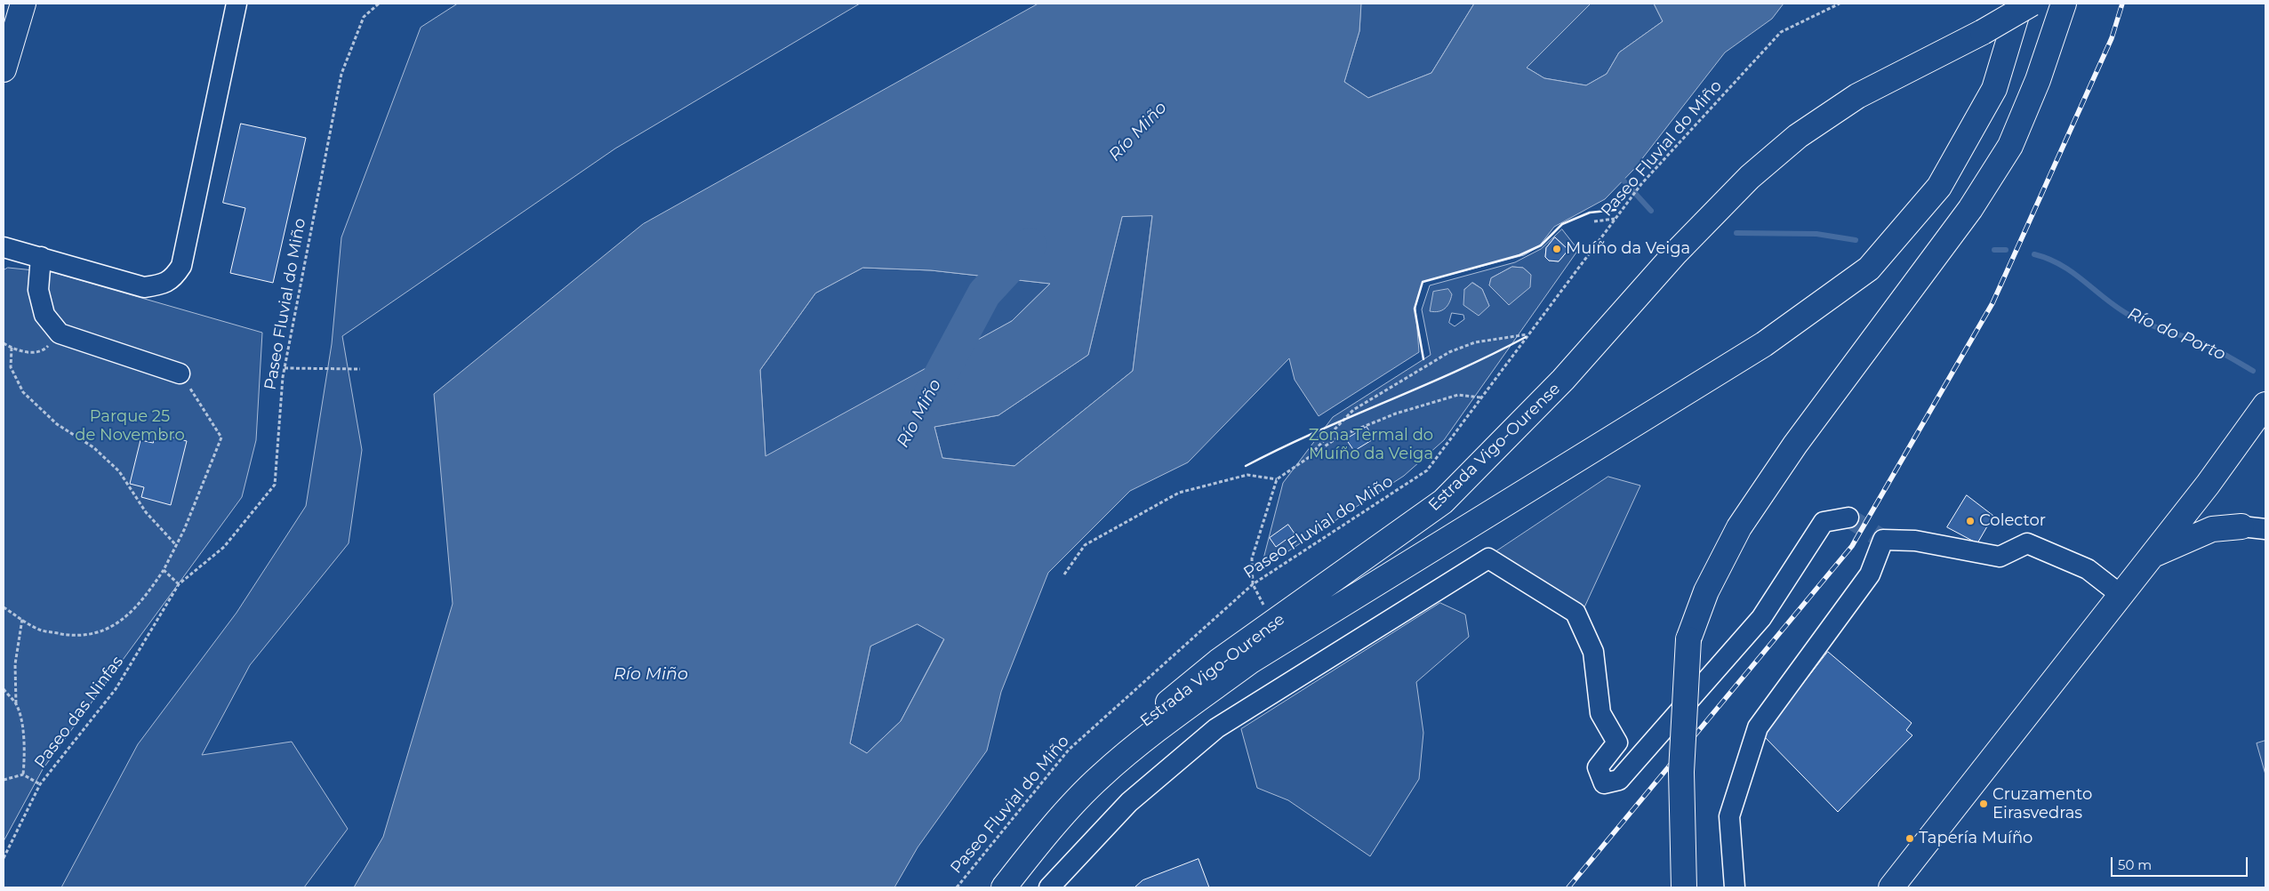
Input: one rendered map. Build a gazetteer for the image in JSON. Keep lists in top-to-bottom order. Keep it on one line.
{"streets":{"main road":["Estrada Vigo-Ourense"],"path":["Paseo Fluvial do Miño","Paseo das Ninfas"]},"crossings":[["Paseo Fluvial do Miño","Paseo das Ninfas"]],"water":["Río Miño","Río do Porto"],"parks":["Parque 25 de Novembro","Zona Termal do Muíño da Veiga"],"places":["Muíño da Veiga","Colector","Cruzamento Eirasvedras","Tapería Muíño"],"scale_bar":"50 m"}
